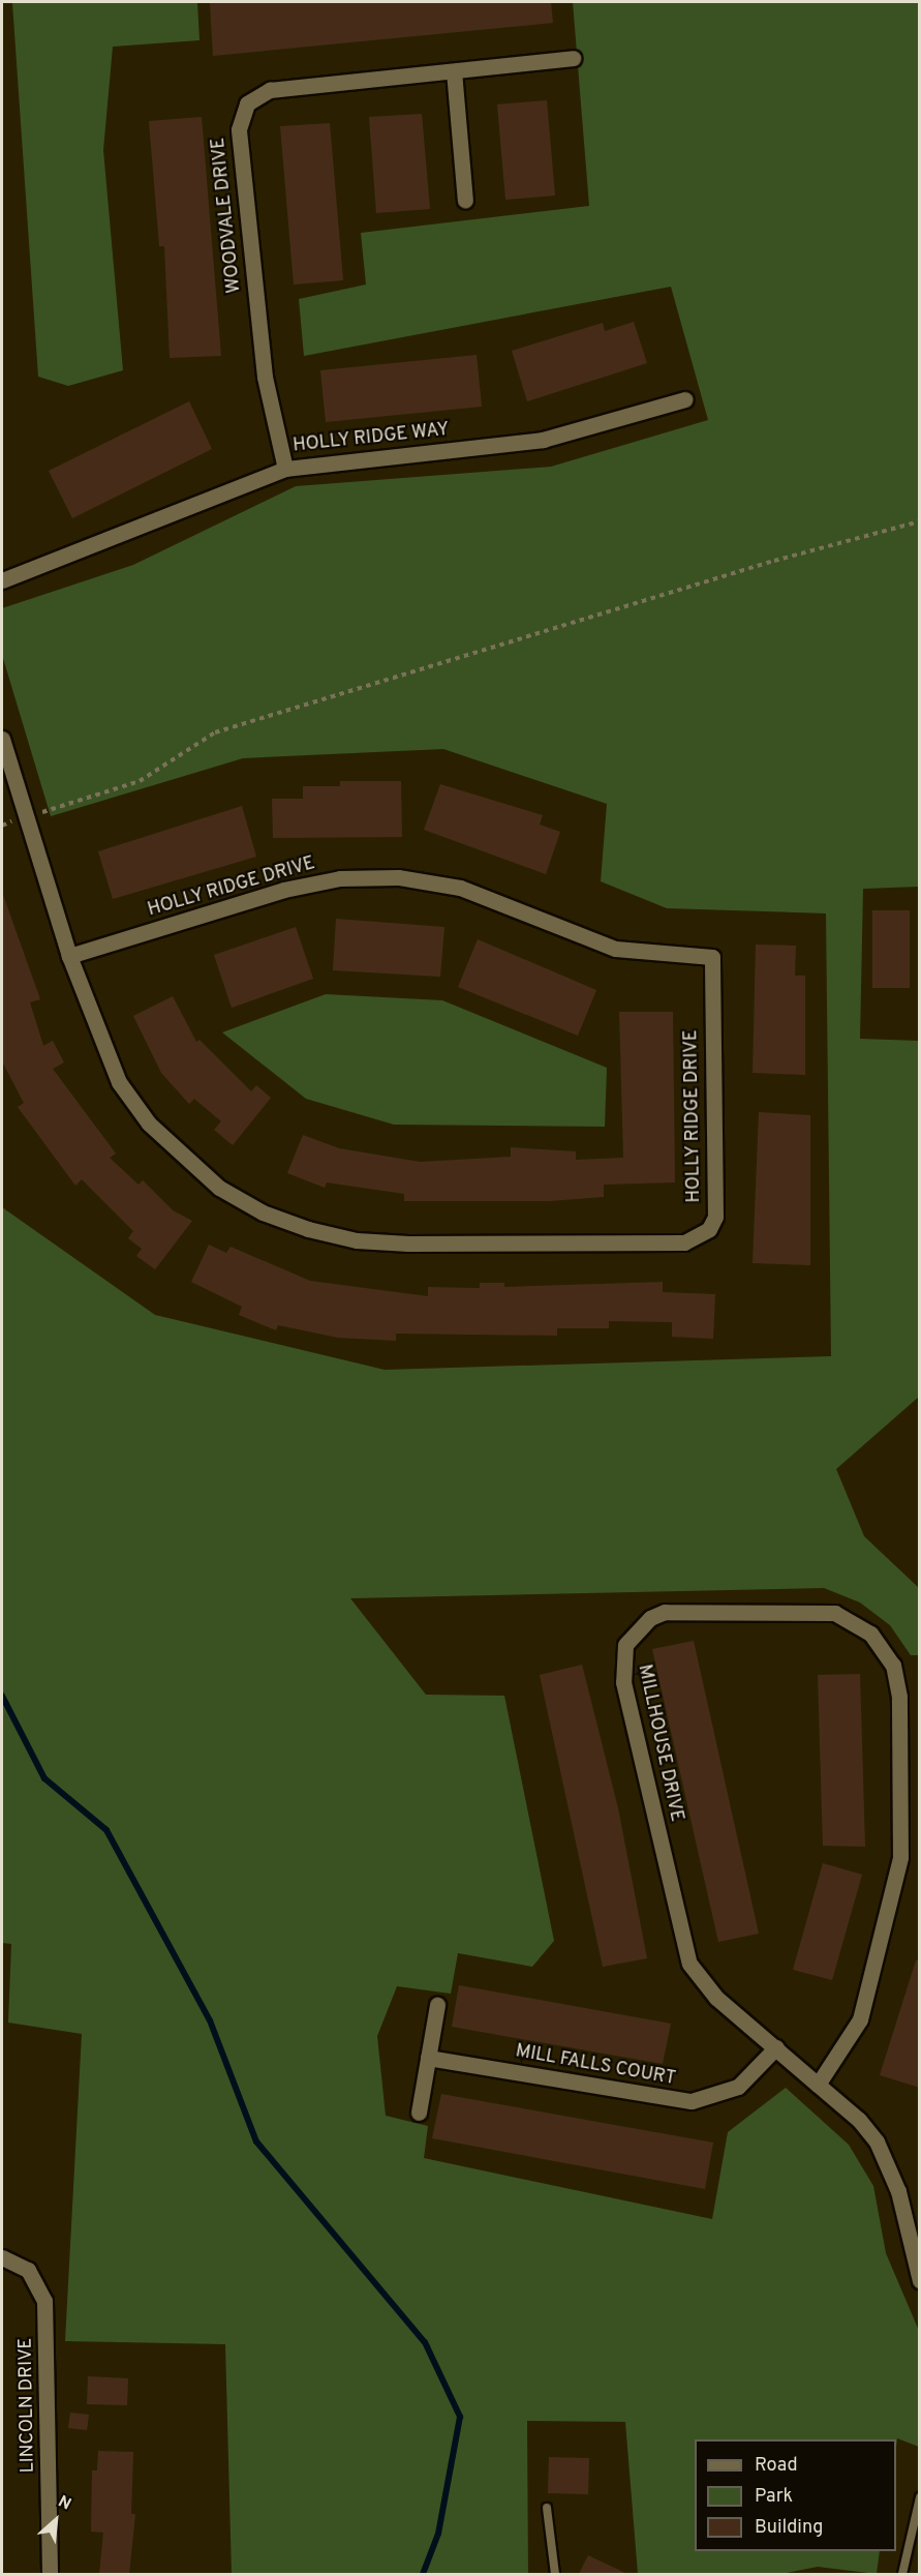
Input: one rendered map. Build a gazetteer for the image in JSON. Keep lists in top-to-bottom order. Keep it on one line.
{"streets":{"street":["WOODVALE DRIVE","HOLLY RIDGE WAY","HOLLY RIDGE DRIVE","MILLHOUSE DRIVE","MILL FALLS COURT","LINCOLN DRIVE"]},"crossings":[["WOODVALE DRIVE","HOLLY RIDGE WAY"],["MILLHOUSE DRIVE","MILL FALLS COURT"]],"legend":["Road","Park","Building"],"north":"top right"}
